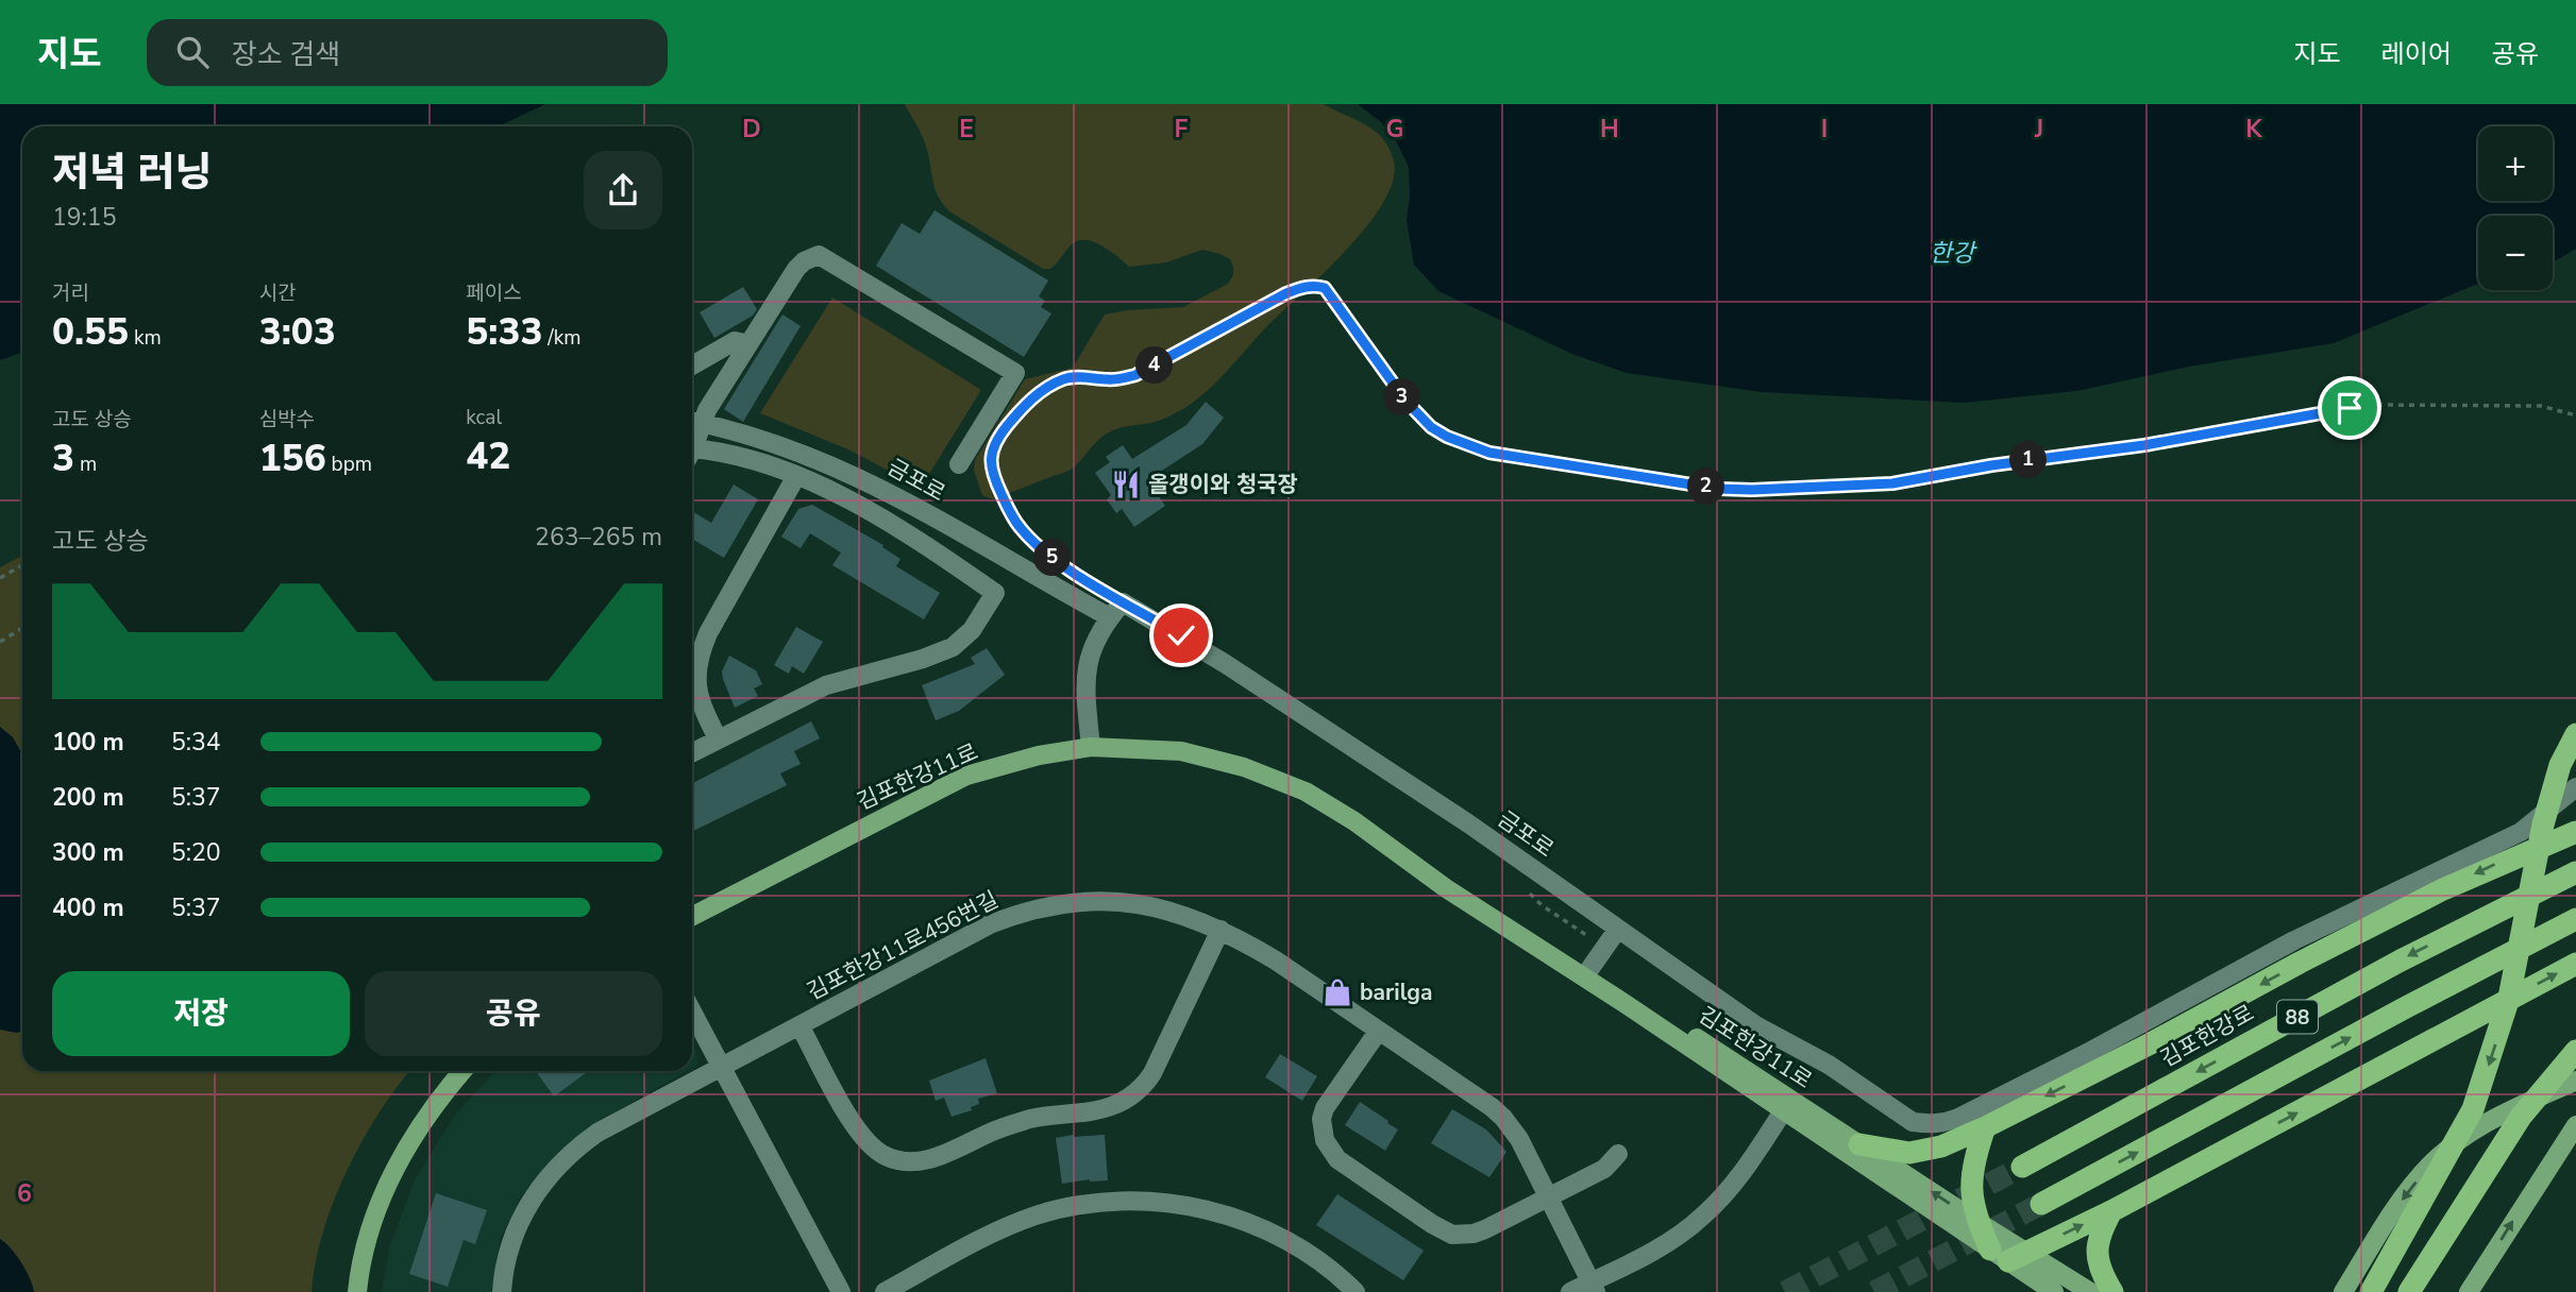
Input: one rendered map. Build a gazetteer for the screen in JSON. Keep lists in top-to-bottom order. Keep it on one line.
{"streets":{"highway":["88","김포한강로"],"main road":["김포한강11로"],"street":["금포로","김포한강11로456번길"]},"water":["한강"],"places":{"restaurant":["올갱이와 청국장"],"shop":["barilga"]},"page":{"header":"지도","search":"장소 검색","nav":["지도","레이어","공유"],"map_buttons":["+","−"],"heading":["저녁 러닝","19:15"],"stats":[["거리","0.55 km"],["시간","3:03"],["페이스","5:33 /km"],["고도 상승","3 m"],["심박수","156 bpm"],["kcal","42"]],"pins":["4","3","1","2","5"],"chart":["고도 상승","263–265 m"],"list":[{"name":"100 m","note":"5:34"},{"name":"200 m","note":"5:37"},{"name":"300 m","note":"5:20"},{"name":"400 m","note":"5:37"}],"buttons":["저장","공유"]},"grid":{"columns":["D","E","F","G","H","I","J","K"],"rows":["6"]}}
